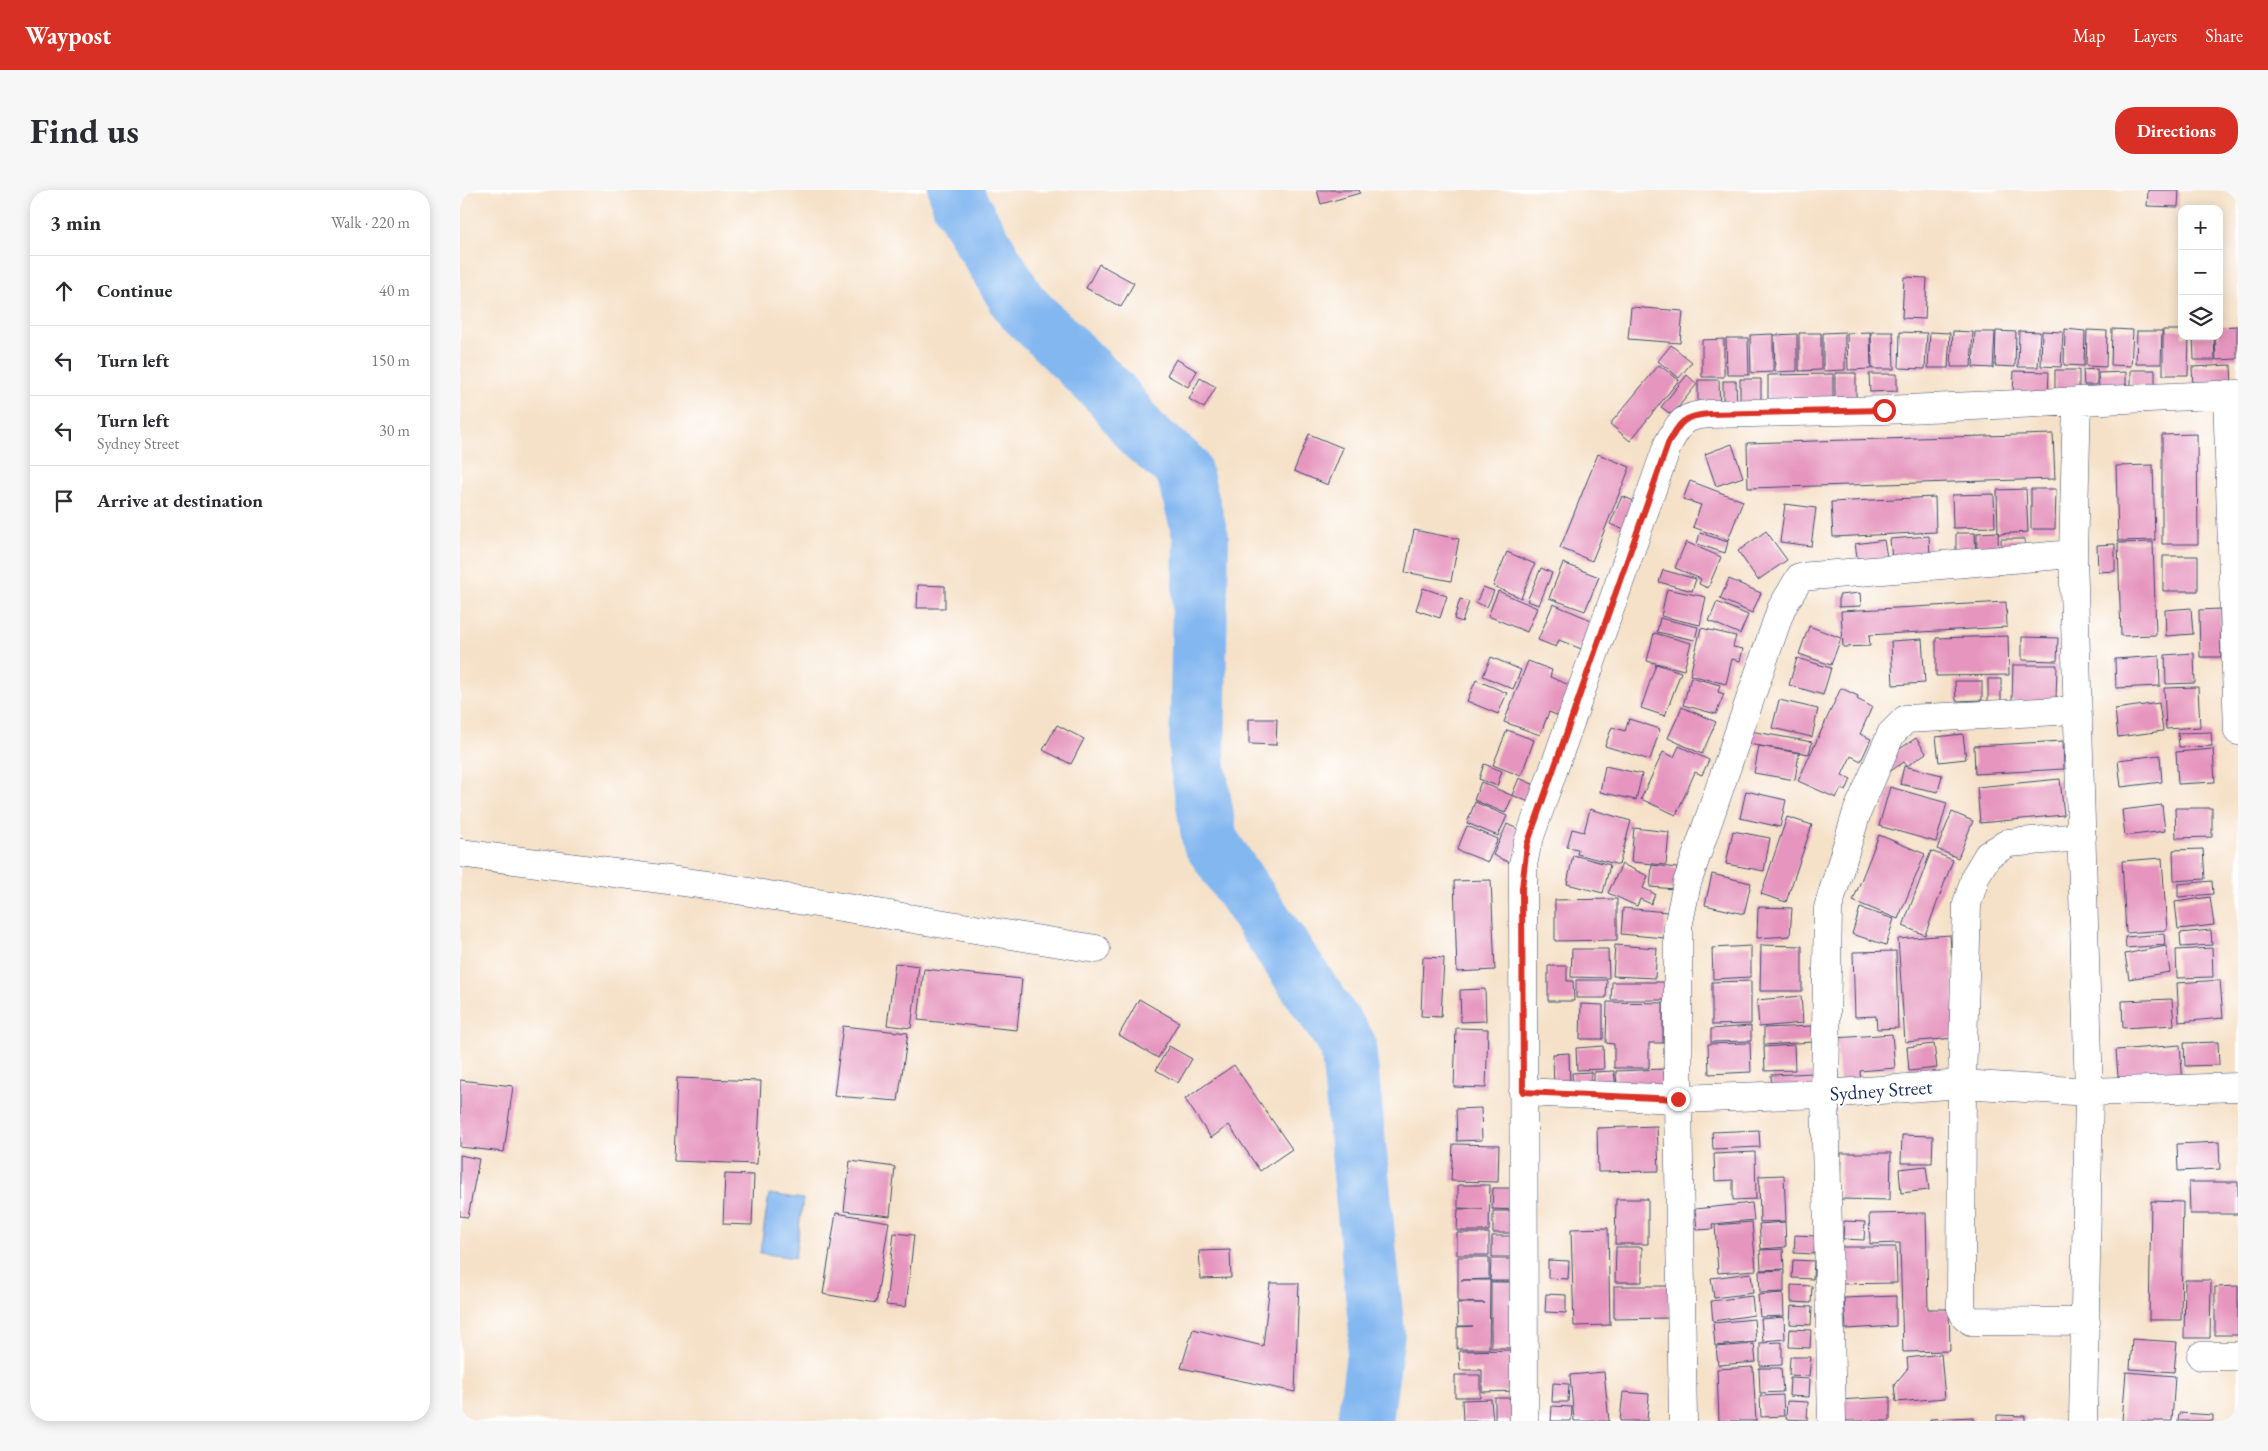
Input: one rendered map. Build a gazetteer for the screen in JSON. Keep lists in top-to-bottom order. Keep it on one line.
{"streets":{"street":["Sydney Street"]},"page":{"header":"Waypost","nav":["Map","Layers","Share"],"buttons":"Directions","title":"Find us","heading":["3 min","Walk · 220 m"],"map_buttons":["+","−"],"list":[["Continue","40 m"],["Turn left","150 m"],["Turn left","Sydney Street","30 m"],"Arrive at destination"]}}
